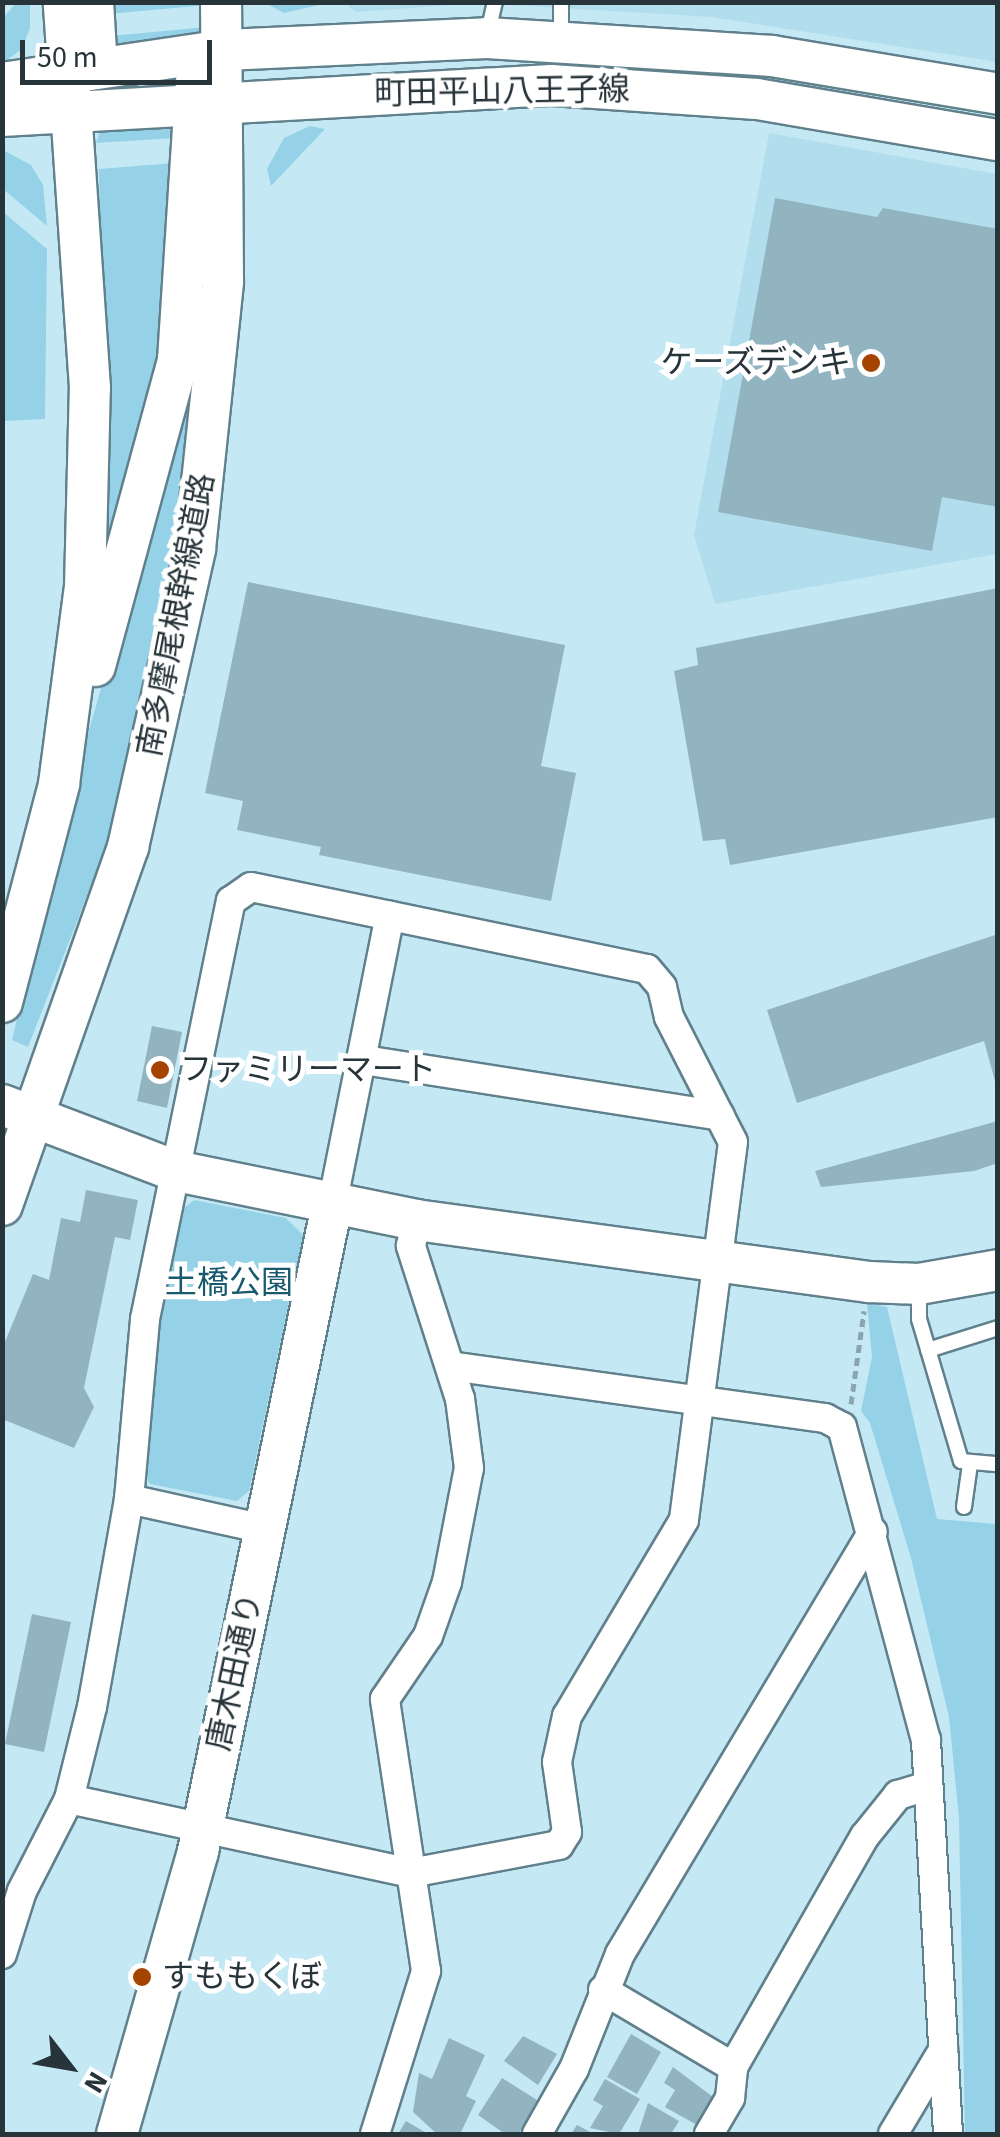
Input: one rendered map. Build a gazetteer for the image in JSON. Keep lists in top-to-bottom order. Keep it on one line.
{"streets":{"main road":["町田平山八王子線","南多摩尾根幹線道路","唐木田通り"]},"crossings":[["町田平山八王子線","南多摩尾根幹線道路"]],"parks":["土橋公園"],"places":["ケーズデンキ","ファミリーマート","すももくぼ"],"scale_bar":"50 m","north":"bottom right"}
